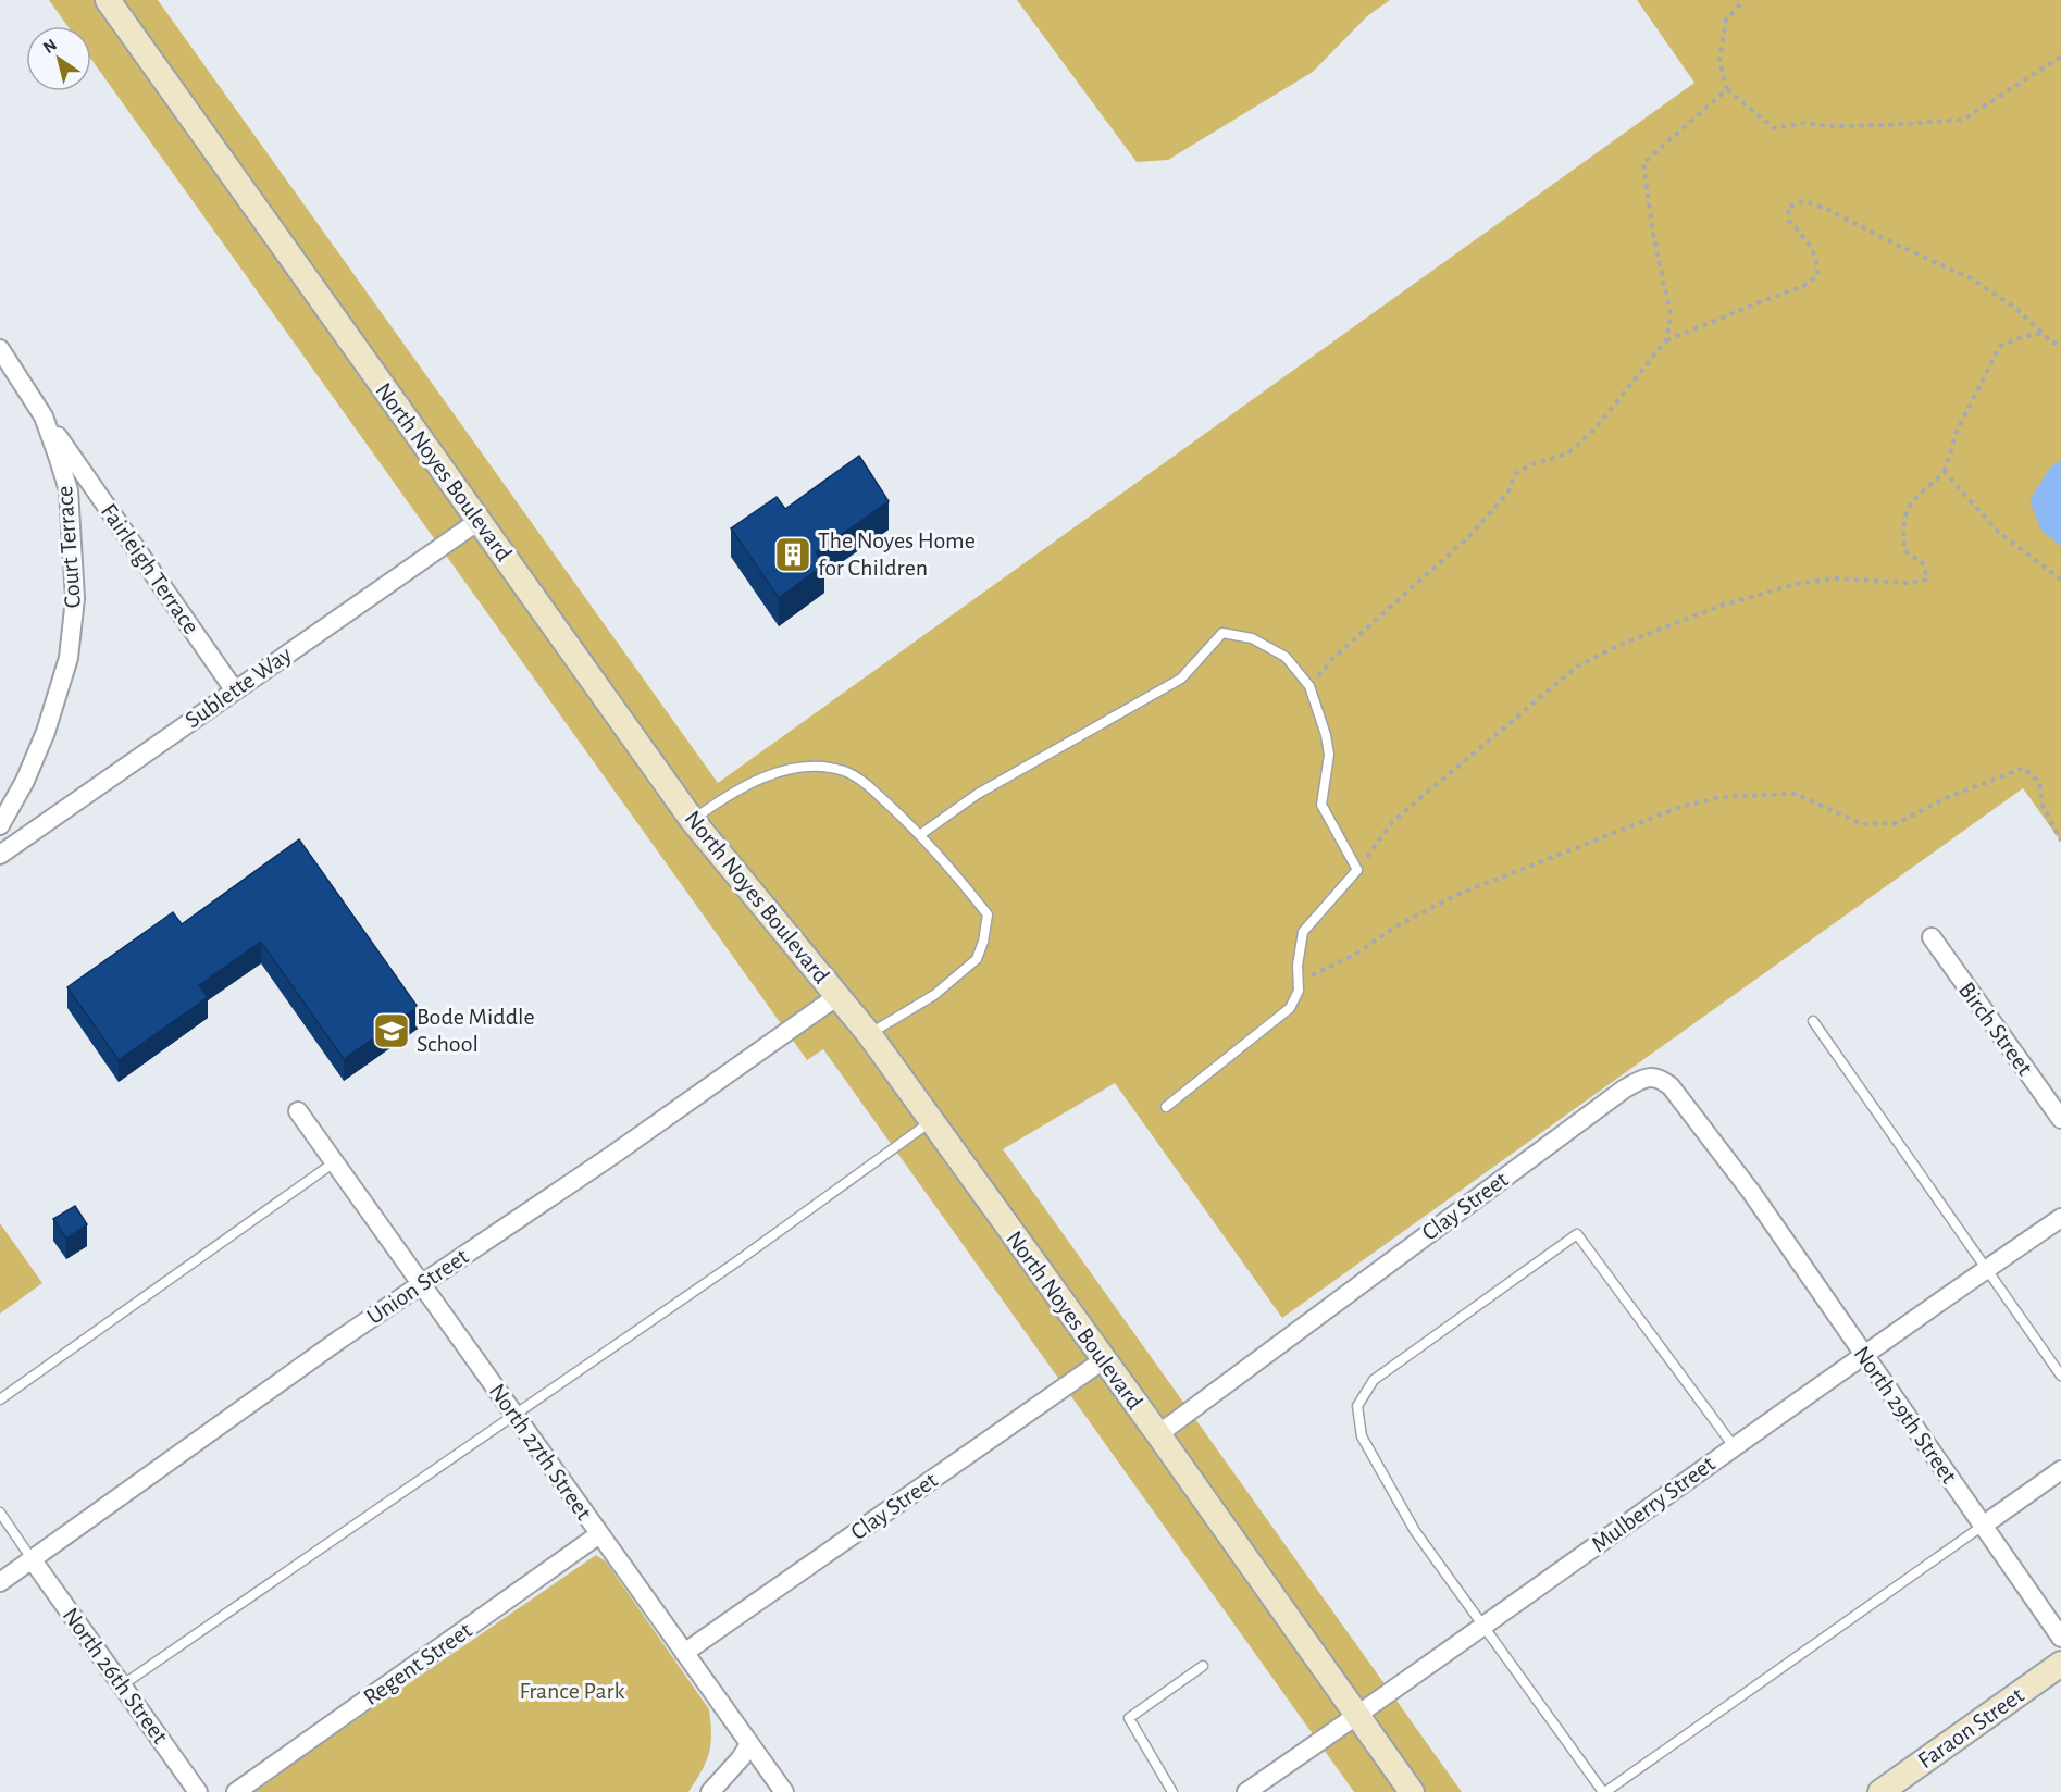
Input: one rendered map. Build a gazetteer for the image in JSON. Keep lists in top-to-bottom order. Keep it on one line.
{"streets":{"street":["North Noyes Boulevard","Court Terrace","Fairleigh Terrace","Sublette Way","Birch Street","Clay Street","Union Street","North 29th Street","North 27th Street","Mulberry Street","Regent Street","North 26th Street","Faraon Street"]},"crossings":[["North Noyes Boulevard","Sublette Way"],["North Noyes Boulevard","Clay Street"],["North Noyes Boulevard","Union Street"],["North Noyes Boulevard","Mulberry Street"],["Court Terrace","Fairleigh Terrace"],["Fairleigh Terrace","Sublette Way"],["Clay Street","North 29th Street"],["Clay Street","North 27th Street"],["Union Street","North 27th Street"],["Union Street","North 26th Street"],["North 29th Street","Mulberry Street"],["North 27th Street","Regent Street"]],"parks":["France Park"],"places":{"building":["The Noyes Home for Children"],"school or university":["Bode Middle School"]},"north":"top left"}
